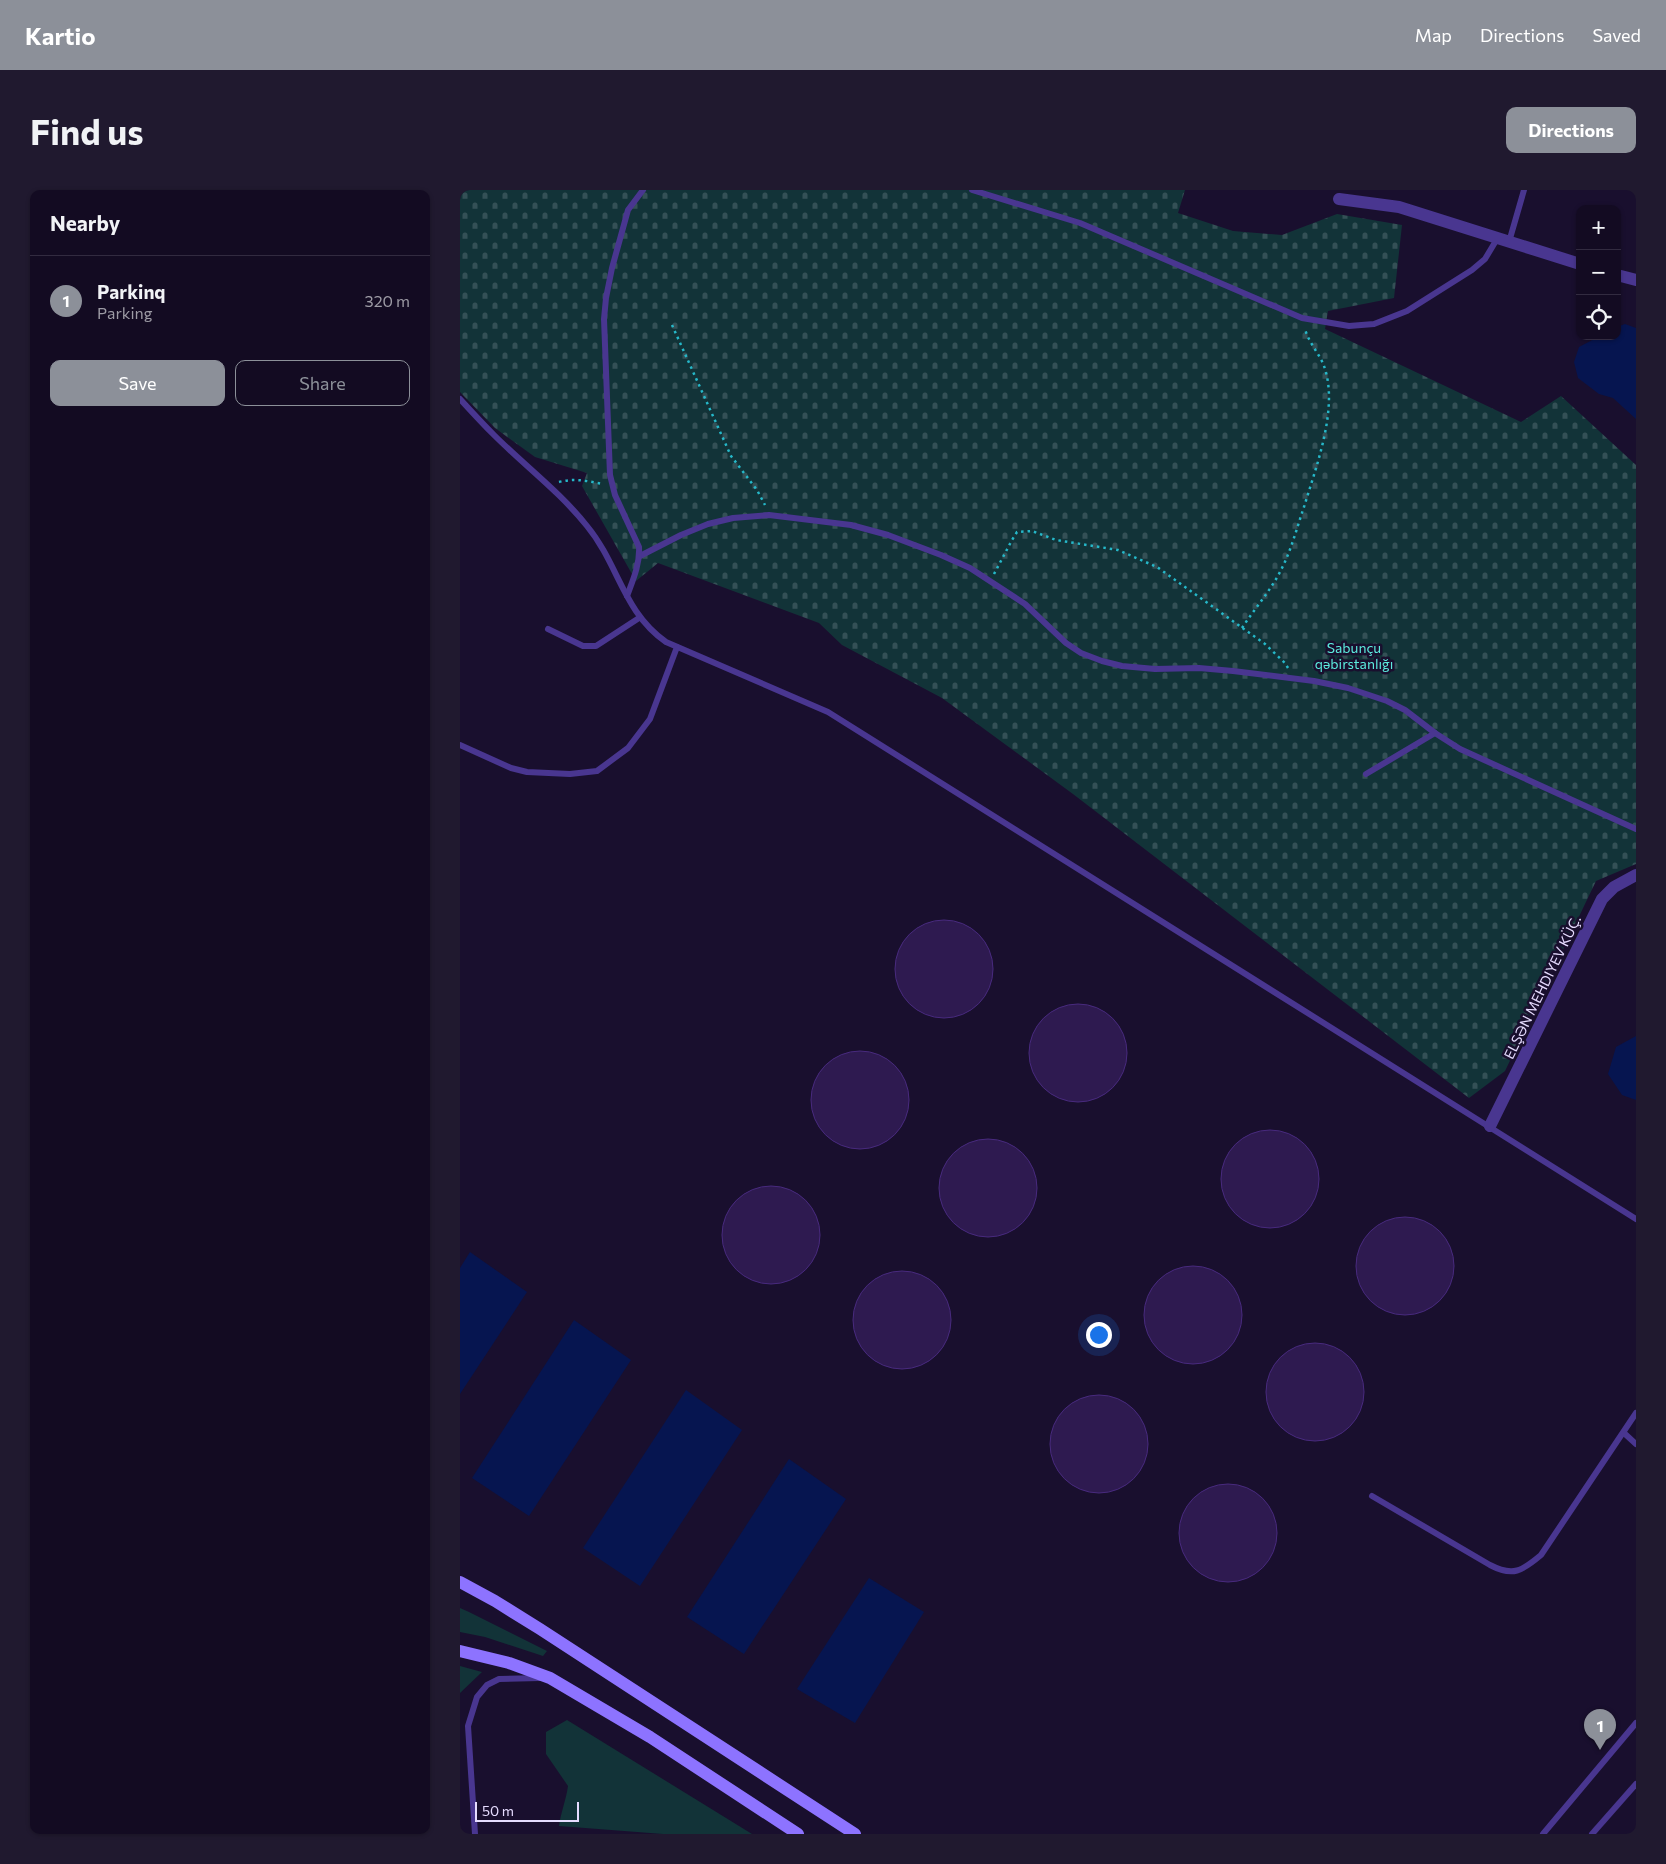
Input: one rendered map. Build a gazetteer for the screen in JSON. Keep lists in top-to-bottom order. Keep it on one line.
{"streets":{"street":["ELŞƏN MEHDIYEV KÜÇ."]},"parks":["Sabunçu qəbirstanlığı"],"scale_bar":"50 m","page":{"header":"Kartio","nav":["Map","Directions","Saved"],"buttons":["Directions",["Save","Share"]],"title":"Find us","heading":"Nearby","map_buttons":["+","−"],"list":[{"mark":"1","name":"Parkinq","note":"Parking","value":"320 m"}],"pins":"1","scale":"50 m"}}
